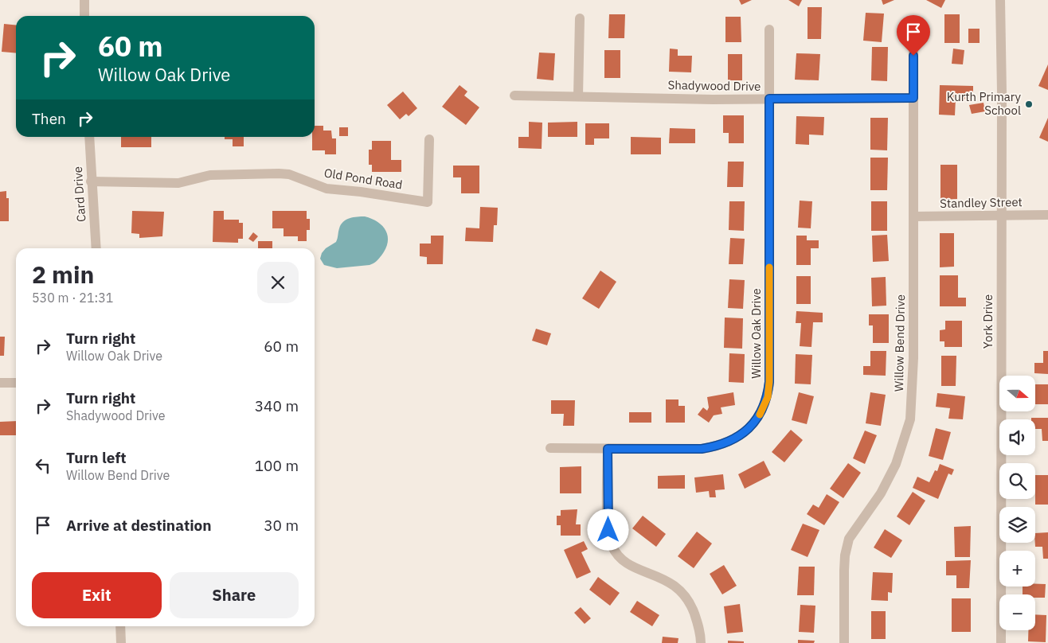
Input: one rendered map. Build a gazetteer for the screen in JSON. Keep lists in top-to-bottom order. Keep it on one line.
{"streets":{"street":["Shadywood Drive","Old Pond Road","Card Drive","Standley Street","York Drive","Willow Oak Drive","Willow Bend Drive"]},"crossings":[["Shadywood Drive","Willow Oak Drive"],["Shadywood Drive","Willow Bend Drive"],["Old Pond Road","Card Drive"],["Standley Street","York Drive"],["Standley Street","Willow Bend Drive"]],"places":["Kurth Primary School"],"north":"right","page":{"turn":["60 m","Willow Oak Drive"],"then":"Then","heading":["2 min","530 m · 21:31"],"list":[{"name":"Turn right","note":"Willow Oak Drive","value":"60 m"},{"name":"Turn right","note":"Shadywood Drive","value":"340 m"},{"name":"Turn left","note":"Willow Bend Drive","value":"100 m"},{"name":"Arrive at destination","value":"30 m"}],"map_buttons":["+","−"],"buttons":["Exit","Share"]}}
